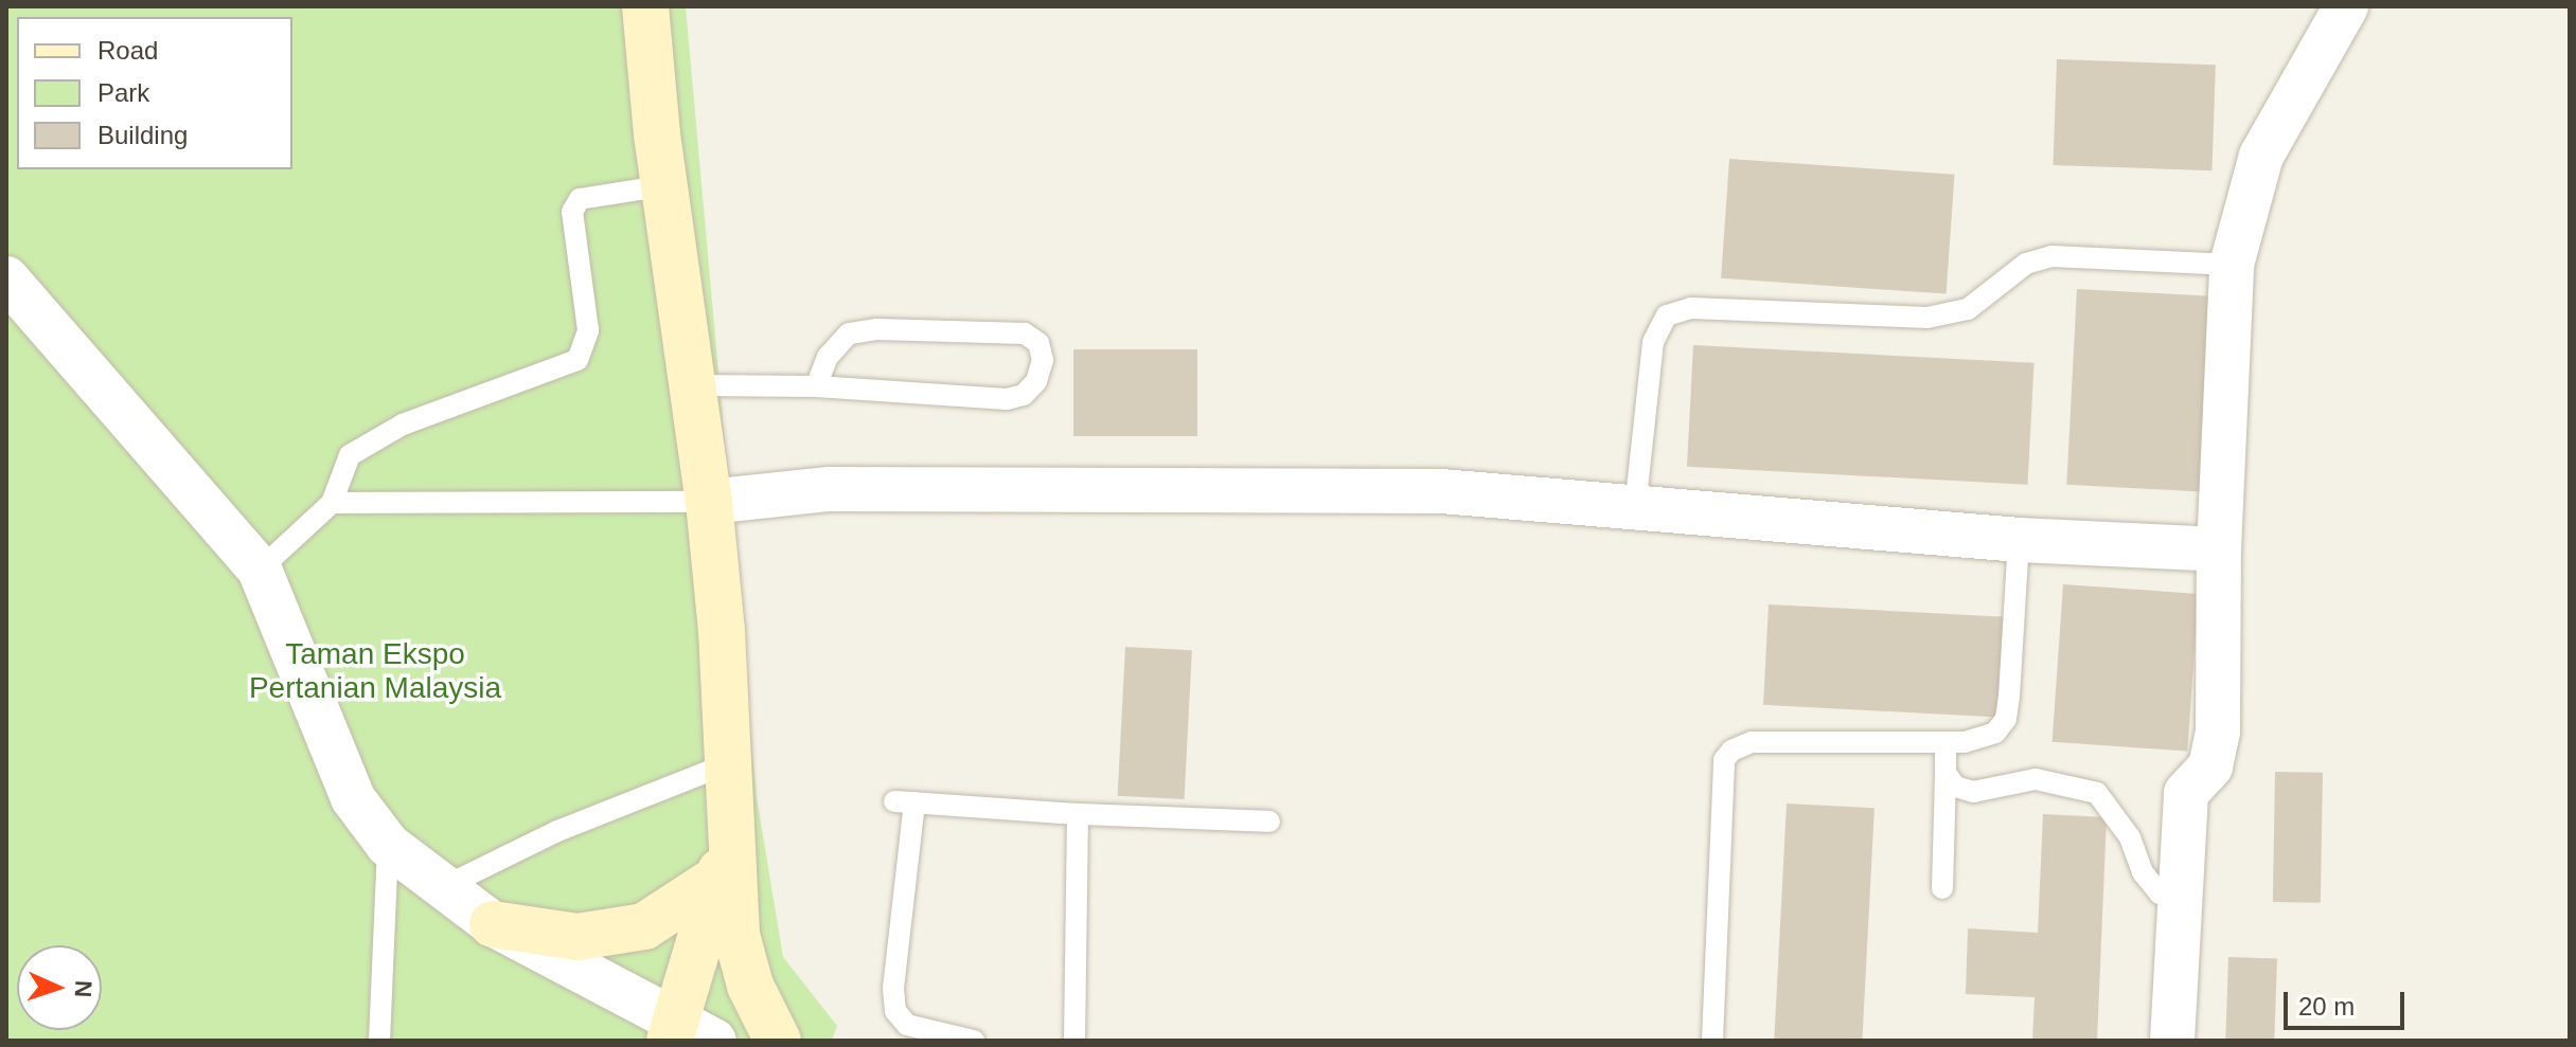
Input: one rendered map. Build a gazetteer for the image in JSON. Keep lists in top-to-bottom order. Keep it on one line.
{"parks":["Taman Ekspo Pertanian Malaysia"],"legend":["Road","Park","Building"],"scale_bar":"20 m","north":"right"}
